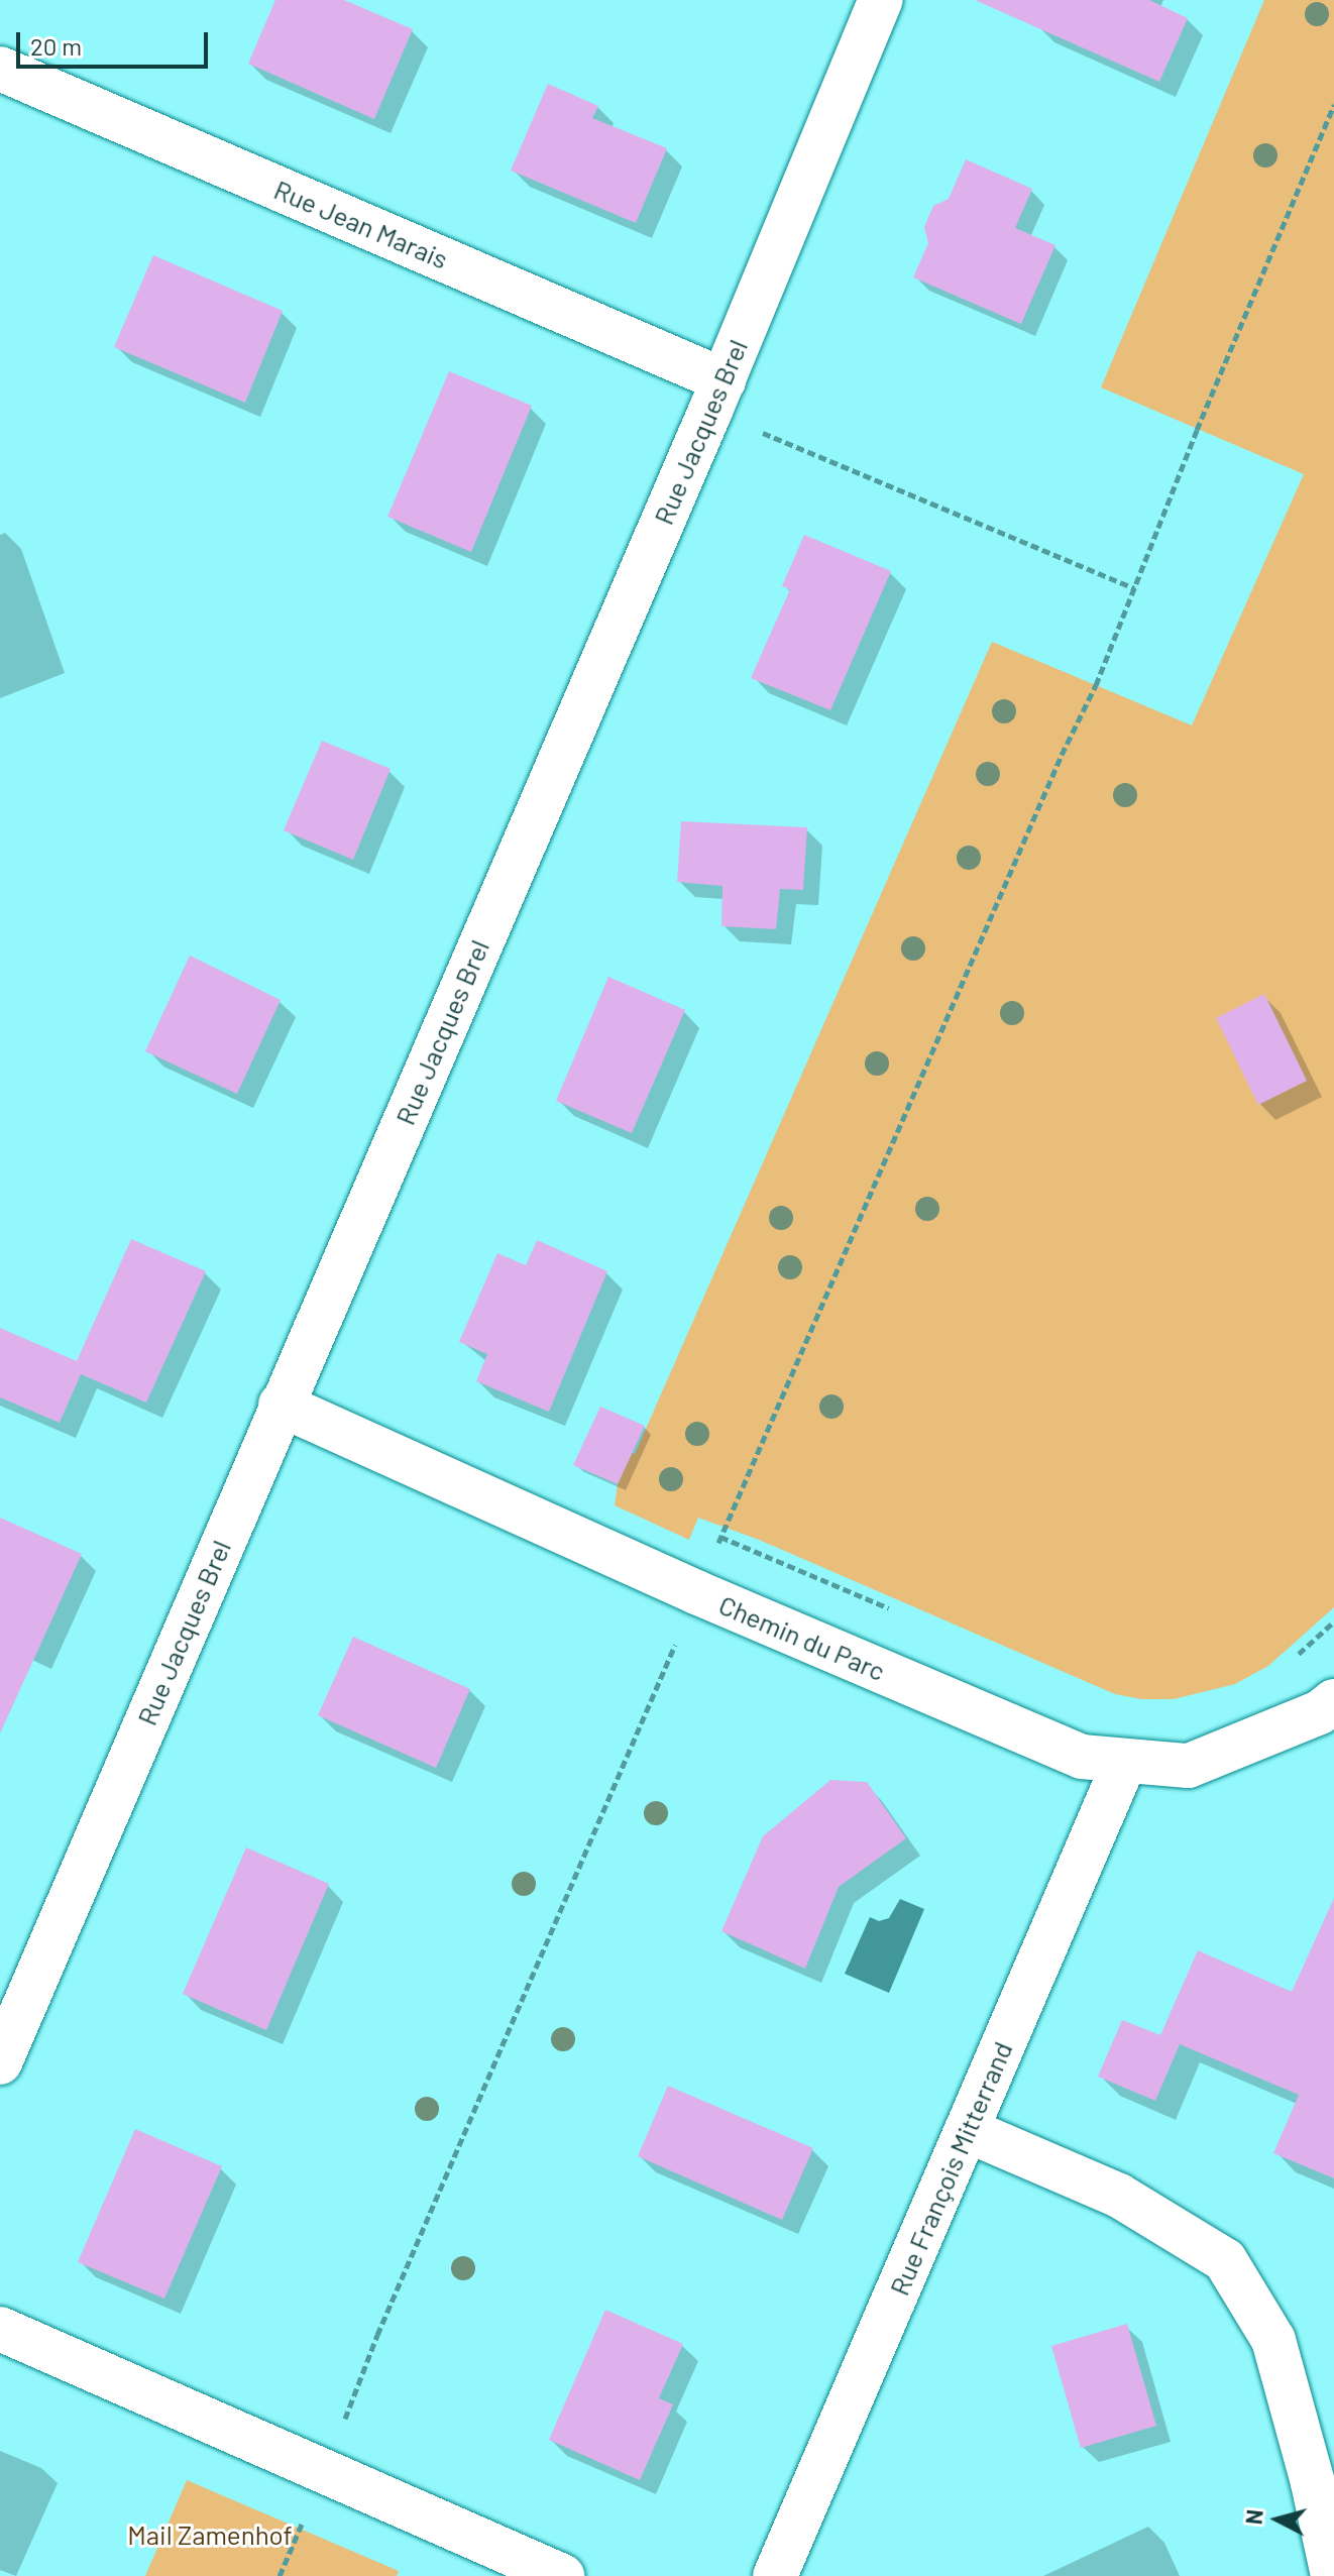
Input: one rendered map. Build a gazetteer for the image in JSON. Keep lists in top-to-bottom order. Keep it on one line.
{"streets":{"street":["Rue Jean Marais","Rue Jacques Brel","Chemin du Parc","Rue François Mitterrand"]},"crossings":[["Rue Jean Marais","Rue Jacques Brel"],["Rue Jacques Brel","Chemin du Parc"],["Chemin du Parc","Rue François Mitterrand"]],"parks":["Mail Zamenhof"],"scale_bar":"20 m","north":"left"}
